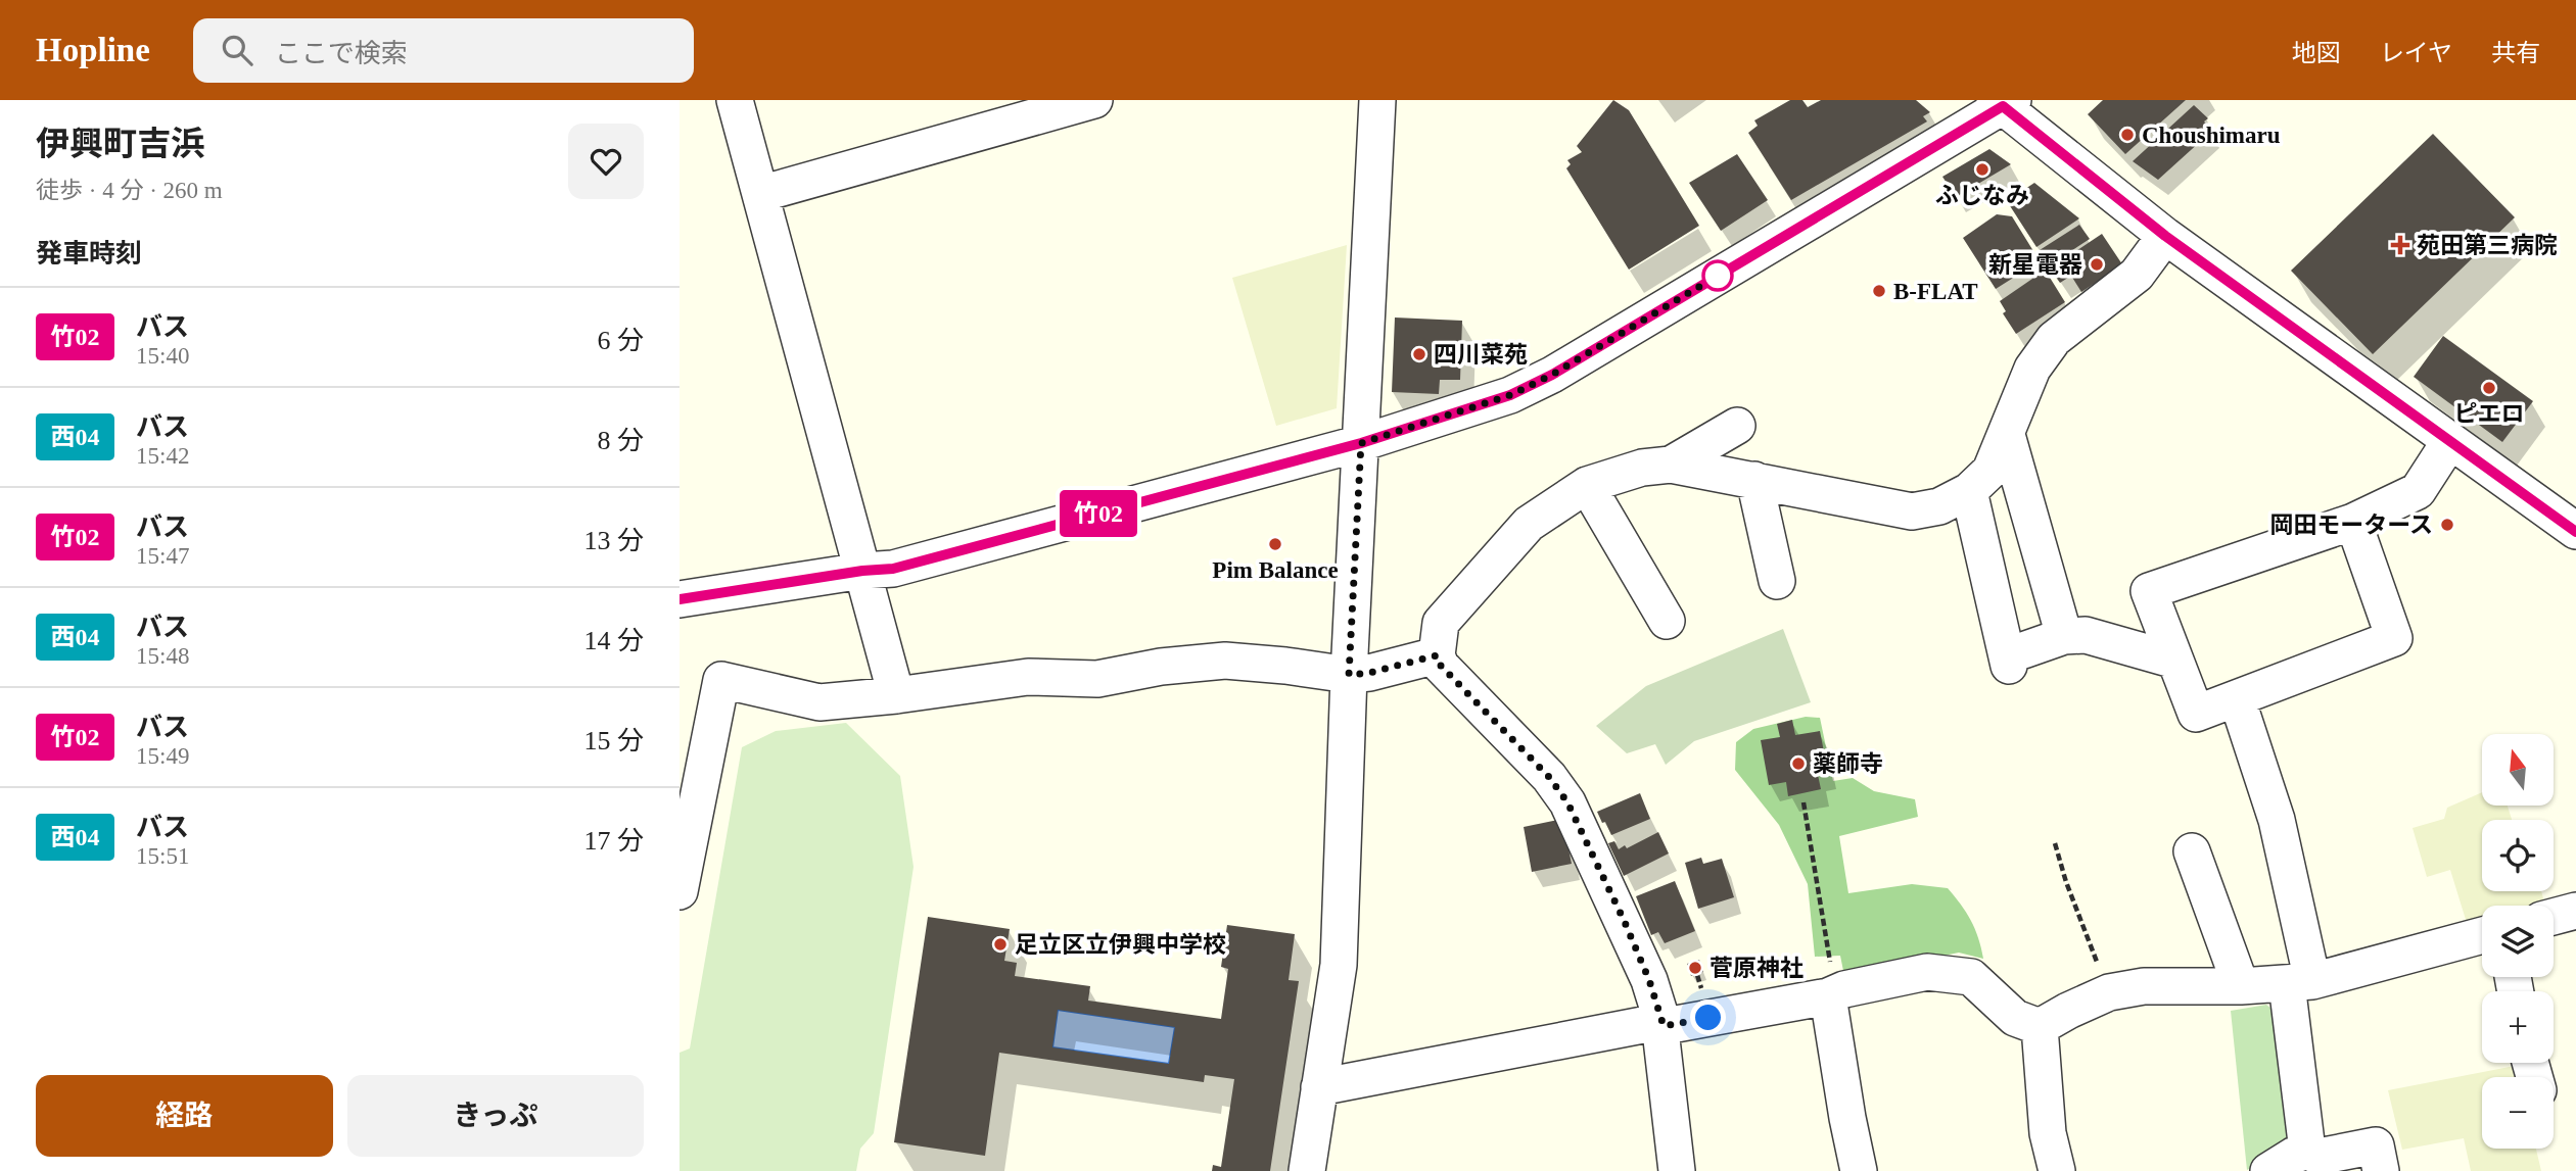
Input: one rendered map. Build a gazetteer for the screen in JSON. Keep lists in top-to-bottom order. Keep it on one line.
{"places":{"other":["Choushimaru","ふじなみ","新星電器","B-FLAT","四川菜苑","ピエロ","岡田モータース","Pim Balance","薬師寺","足立区立伊興中学校","菅原神社"],"health":["苑田第三病院"]},"lines":["bus line 竹02"],"north":"top","page":{"header":"Hopline","search":"ここで検索","nav":["地図","レイヤ","共有"],"heading":[["伊興町吉浜","徒歩 · 4 分 · 260 m"],"発車時刻"],"on_map":"竹02","list":[{"mark":"竹02","name":"バス","note":"15:40","value":"6 分"},{"mark":"西04","name":"バス","note":"15:42","value":"8 分"},{"mark":"竹02","name":"バス","note":"15:47","value":"13 分"},{"mark":"西04","name":"バス","note":"15:48","value":"14 分"},{"mark":"竹02","name":"バス","note":"15:49","value":"15 分"},{"mark":"西04","name":"バス","note":"15:51","value":"17 分"}],"map_buttons":["+","−"],"buttons":["経路","きっぷ"]}}
